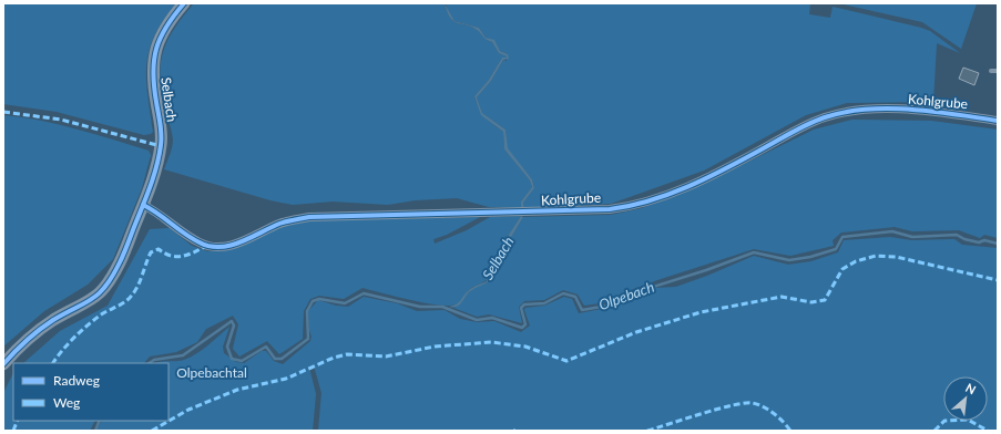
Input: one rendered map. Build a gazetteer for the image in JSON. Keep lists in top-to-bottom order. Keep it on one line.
{"streets":{"street":["Selbach","Kohlgrube"]},"crossings":[["Selbach","Kohlgrube"]],"water":["Selbach","Olpebach"],"parks":["Olpebachtal"],"legend":["Radweg","Weg"],"north":"top right"}
